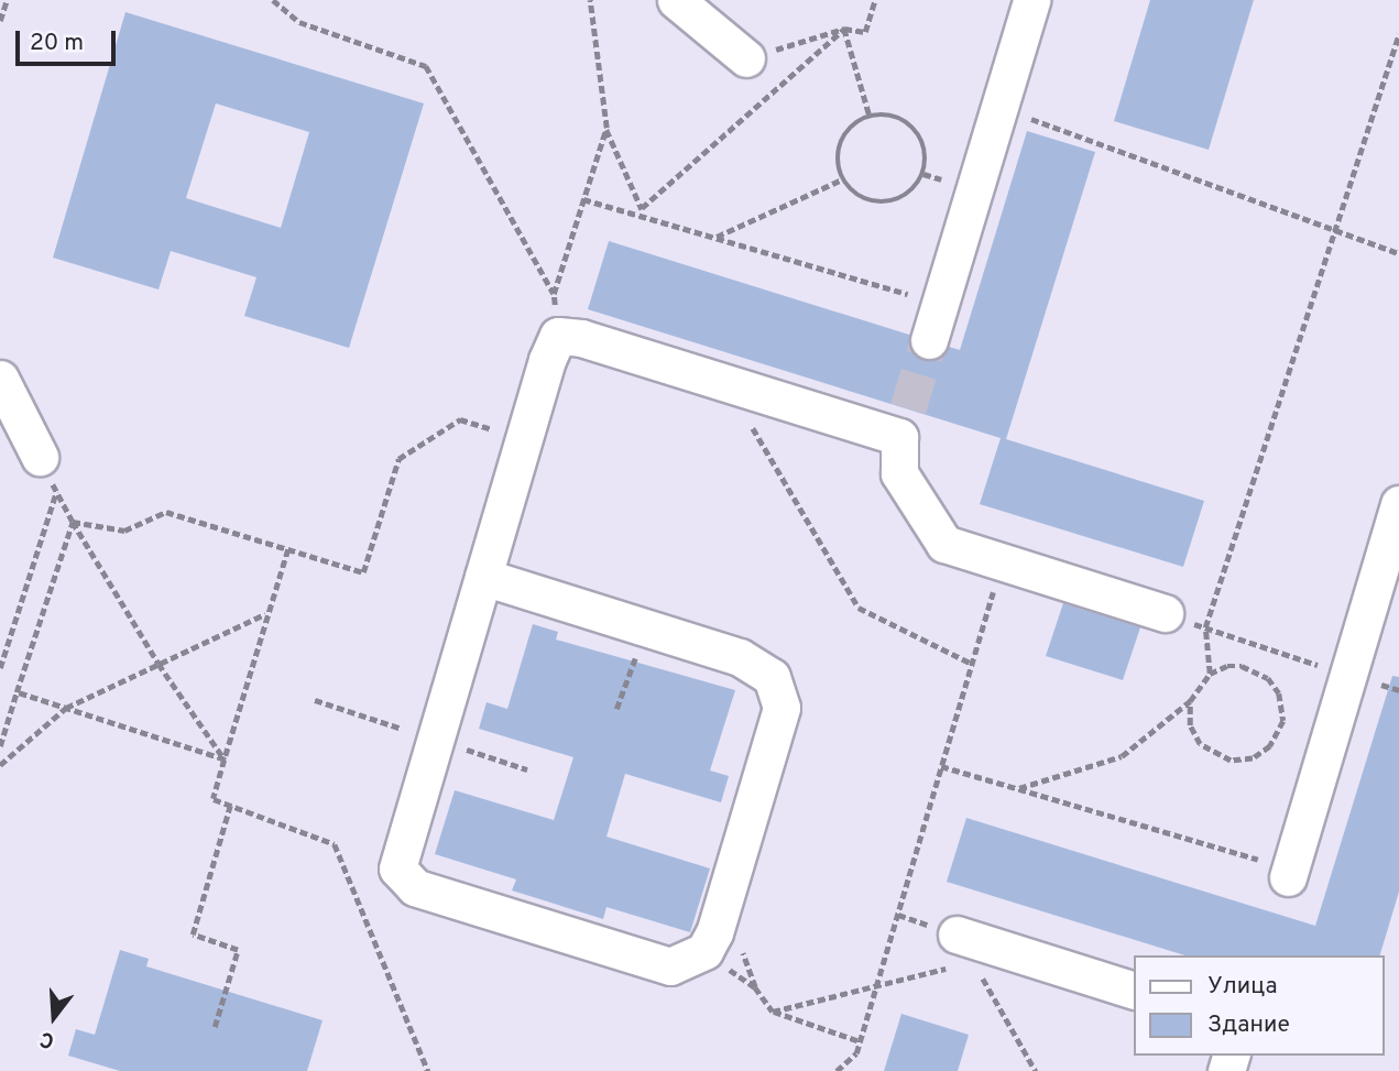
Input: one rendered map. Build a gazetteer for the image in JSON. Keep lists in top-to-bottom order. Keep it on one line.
{"legend":["Улица","Здание"],"scale_bar":"20 m","north":"bottom"}
